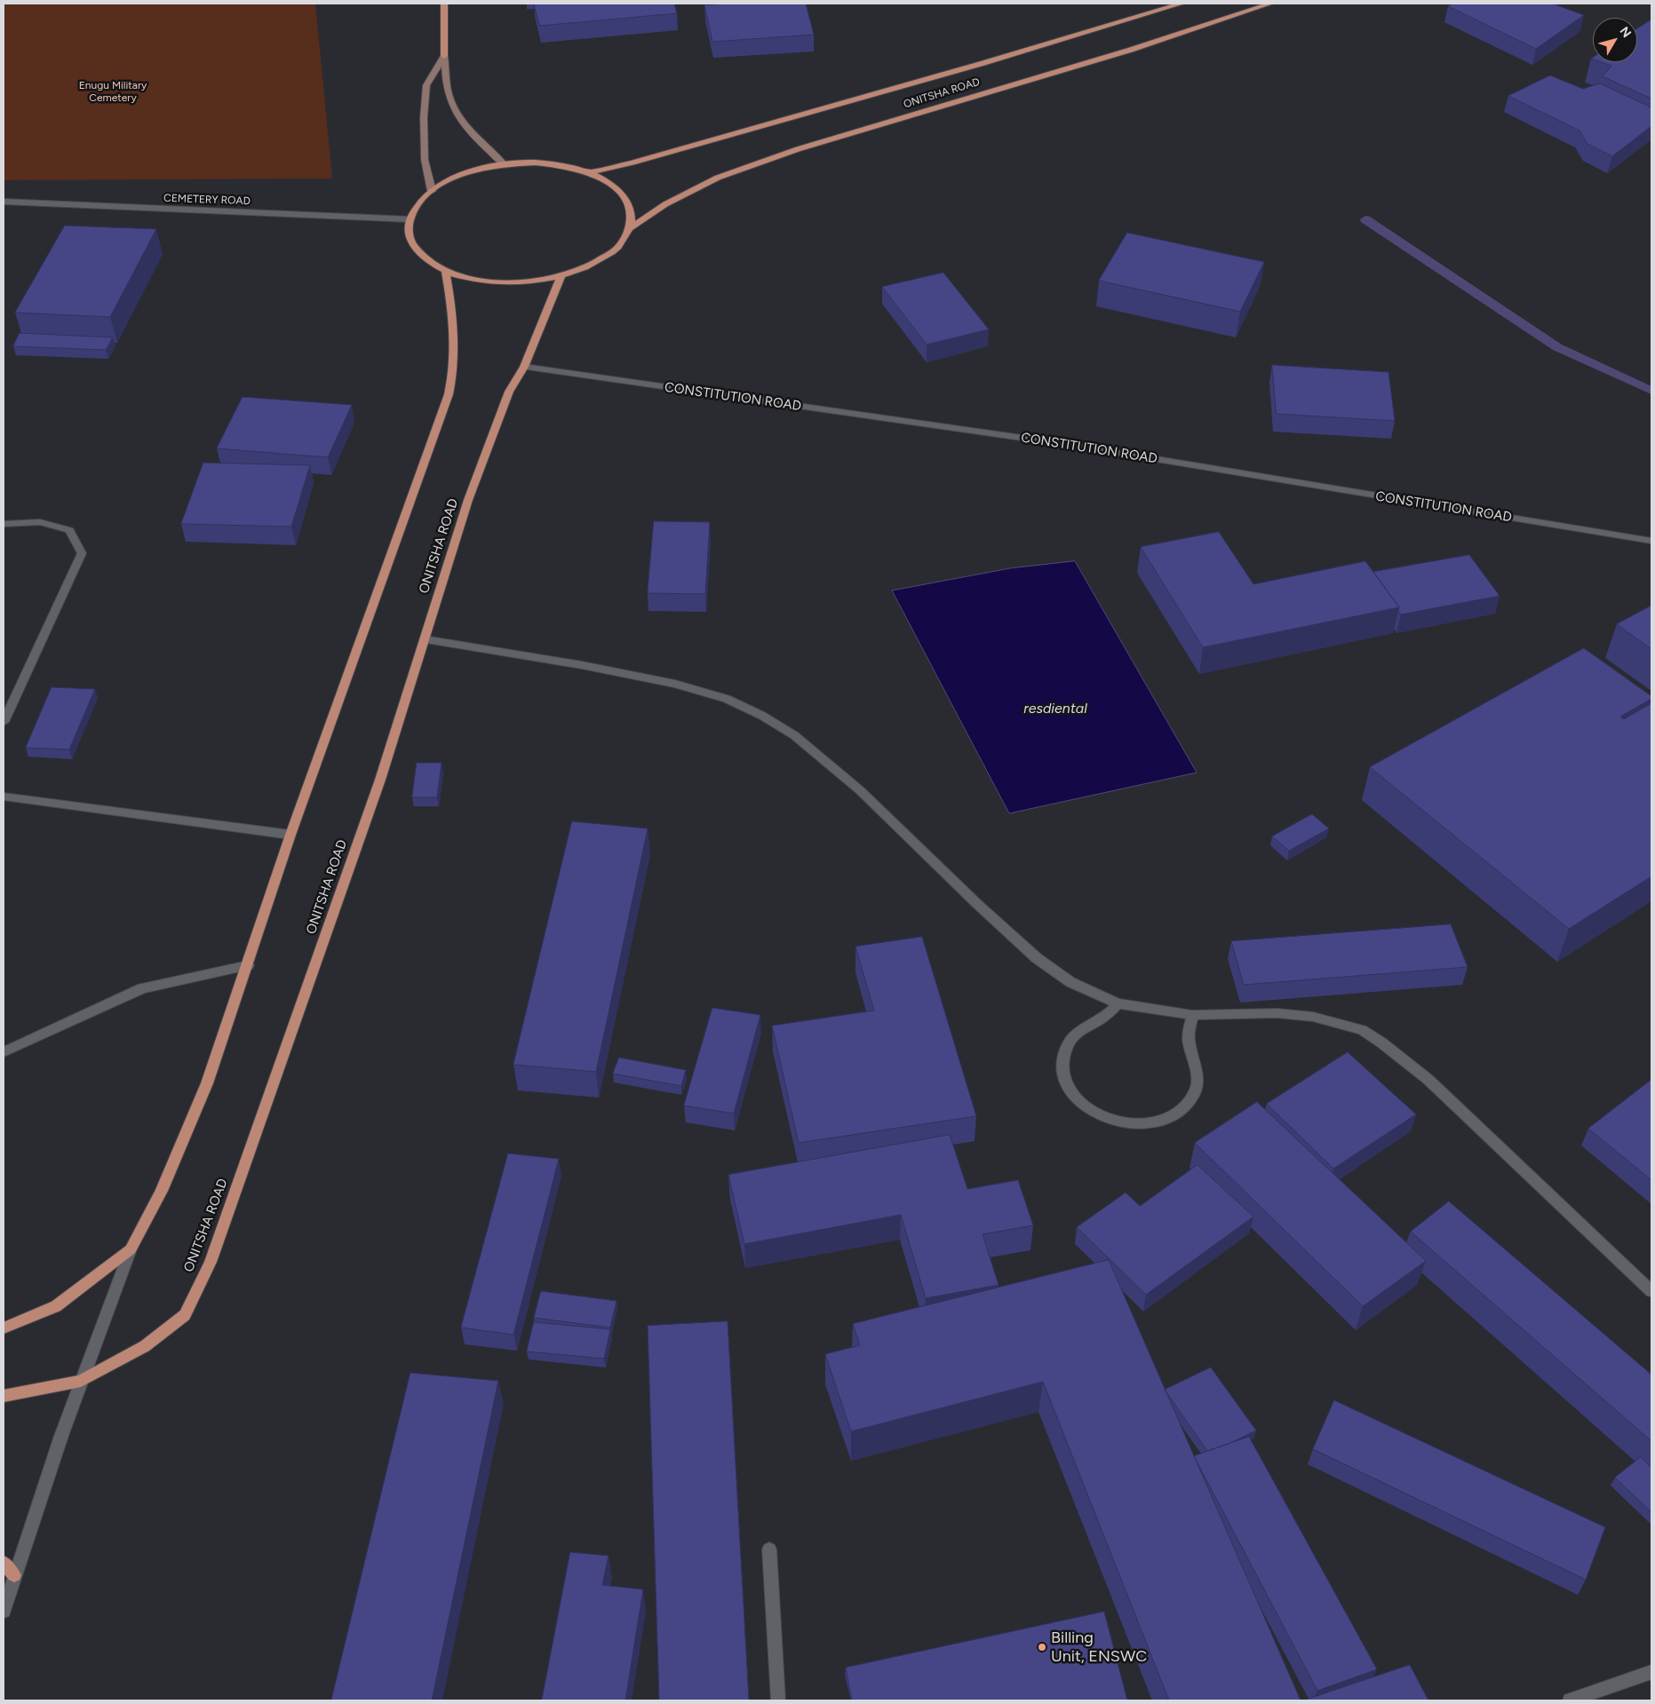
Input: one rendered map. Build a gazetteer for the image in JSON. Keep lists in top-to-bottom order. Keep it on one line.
{"streets":{"main road":["ONITSHA ROAD"],"street":["CEMETERY ROAD","CONSTITUTION ROAD"]},"crossings":[["ONITSHA ROAD","CONSTITUTION ROAD"]],"water":["resdiental"],"parks":["Enugu Military Cemetery"],"places":["Billing Unit, ENSWC"],"north":"top right"}
